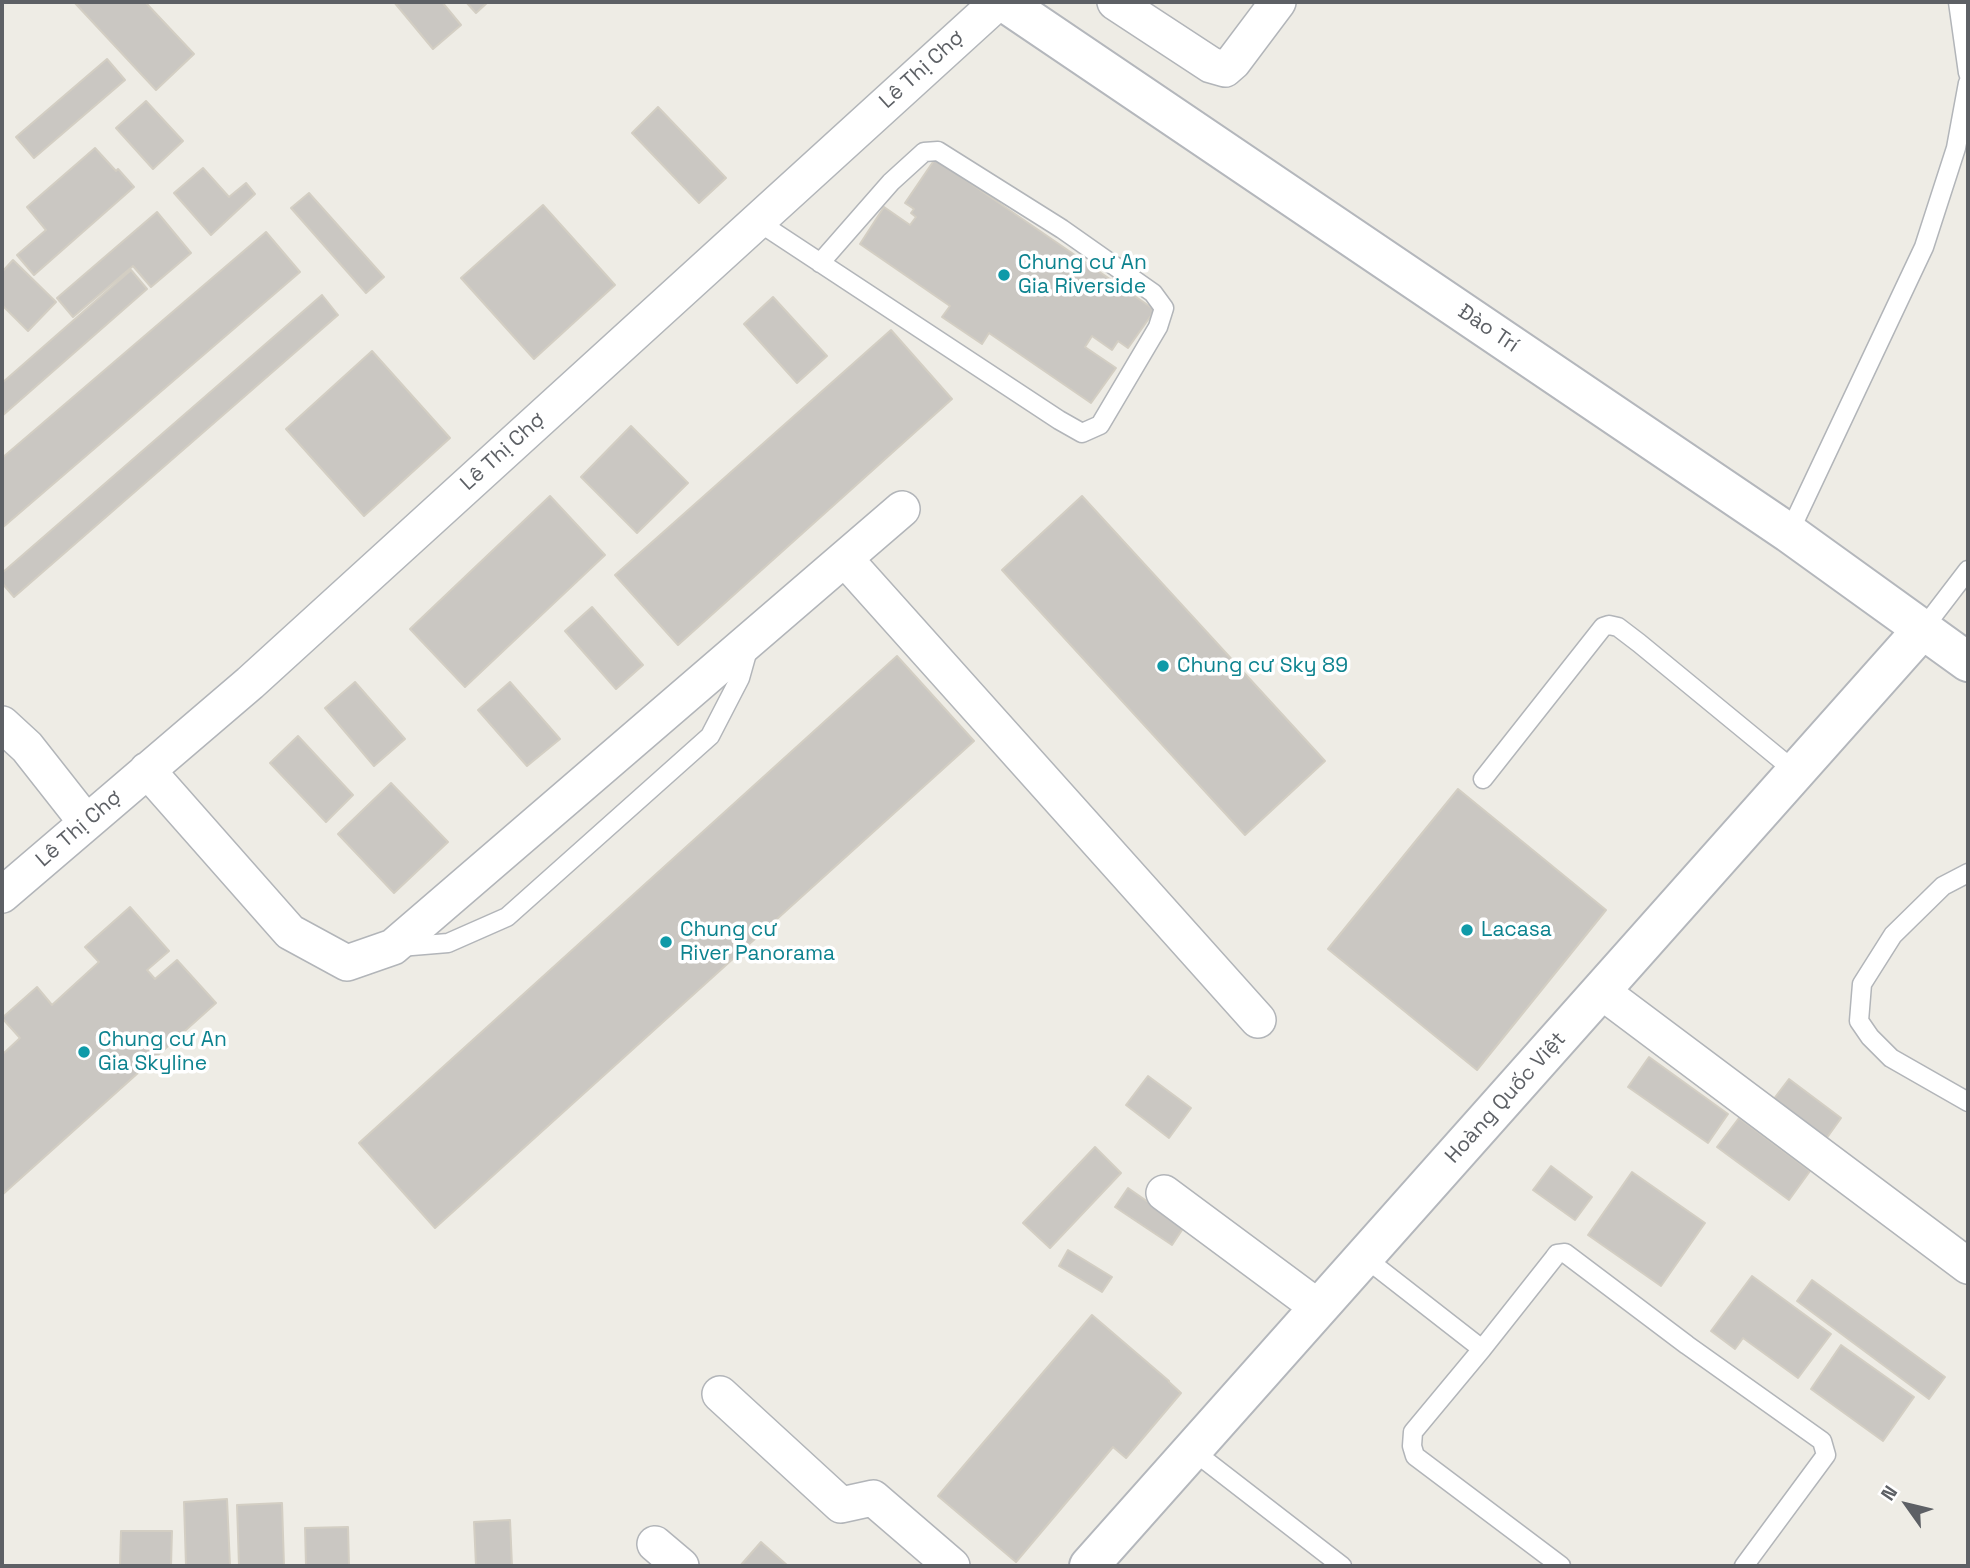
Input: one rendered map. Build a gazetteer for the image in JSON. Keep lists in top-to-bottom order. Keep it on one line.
{"streets":{"street":["Lê Thị Chợ","Đào Trí","Hoàng Quốc Việt"]},"crossings":[["Đào Trí","Hoàng Quốc Việt"]],"places":["Chung cư An Gia Riverside","Chung cư Sky 89","Lacasa","Chung cư River Panorama","Chung cư An Gia Skyline"],"north":"top left"}
